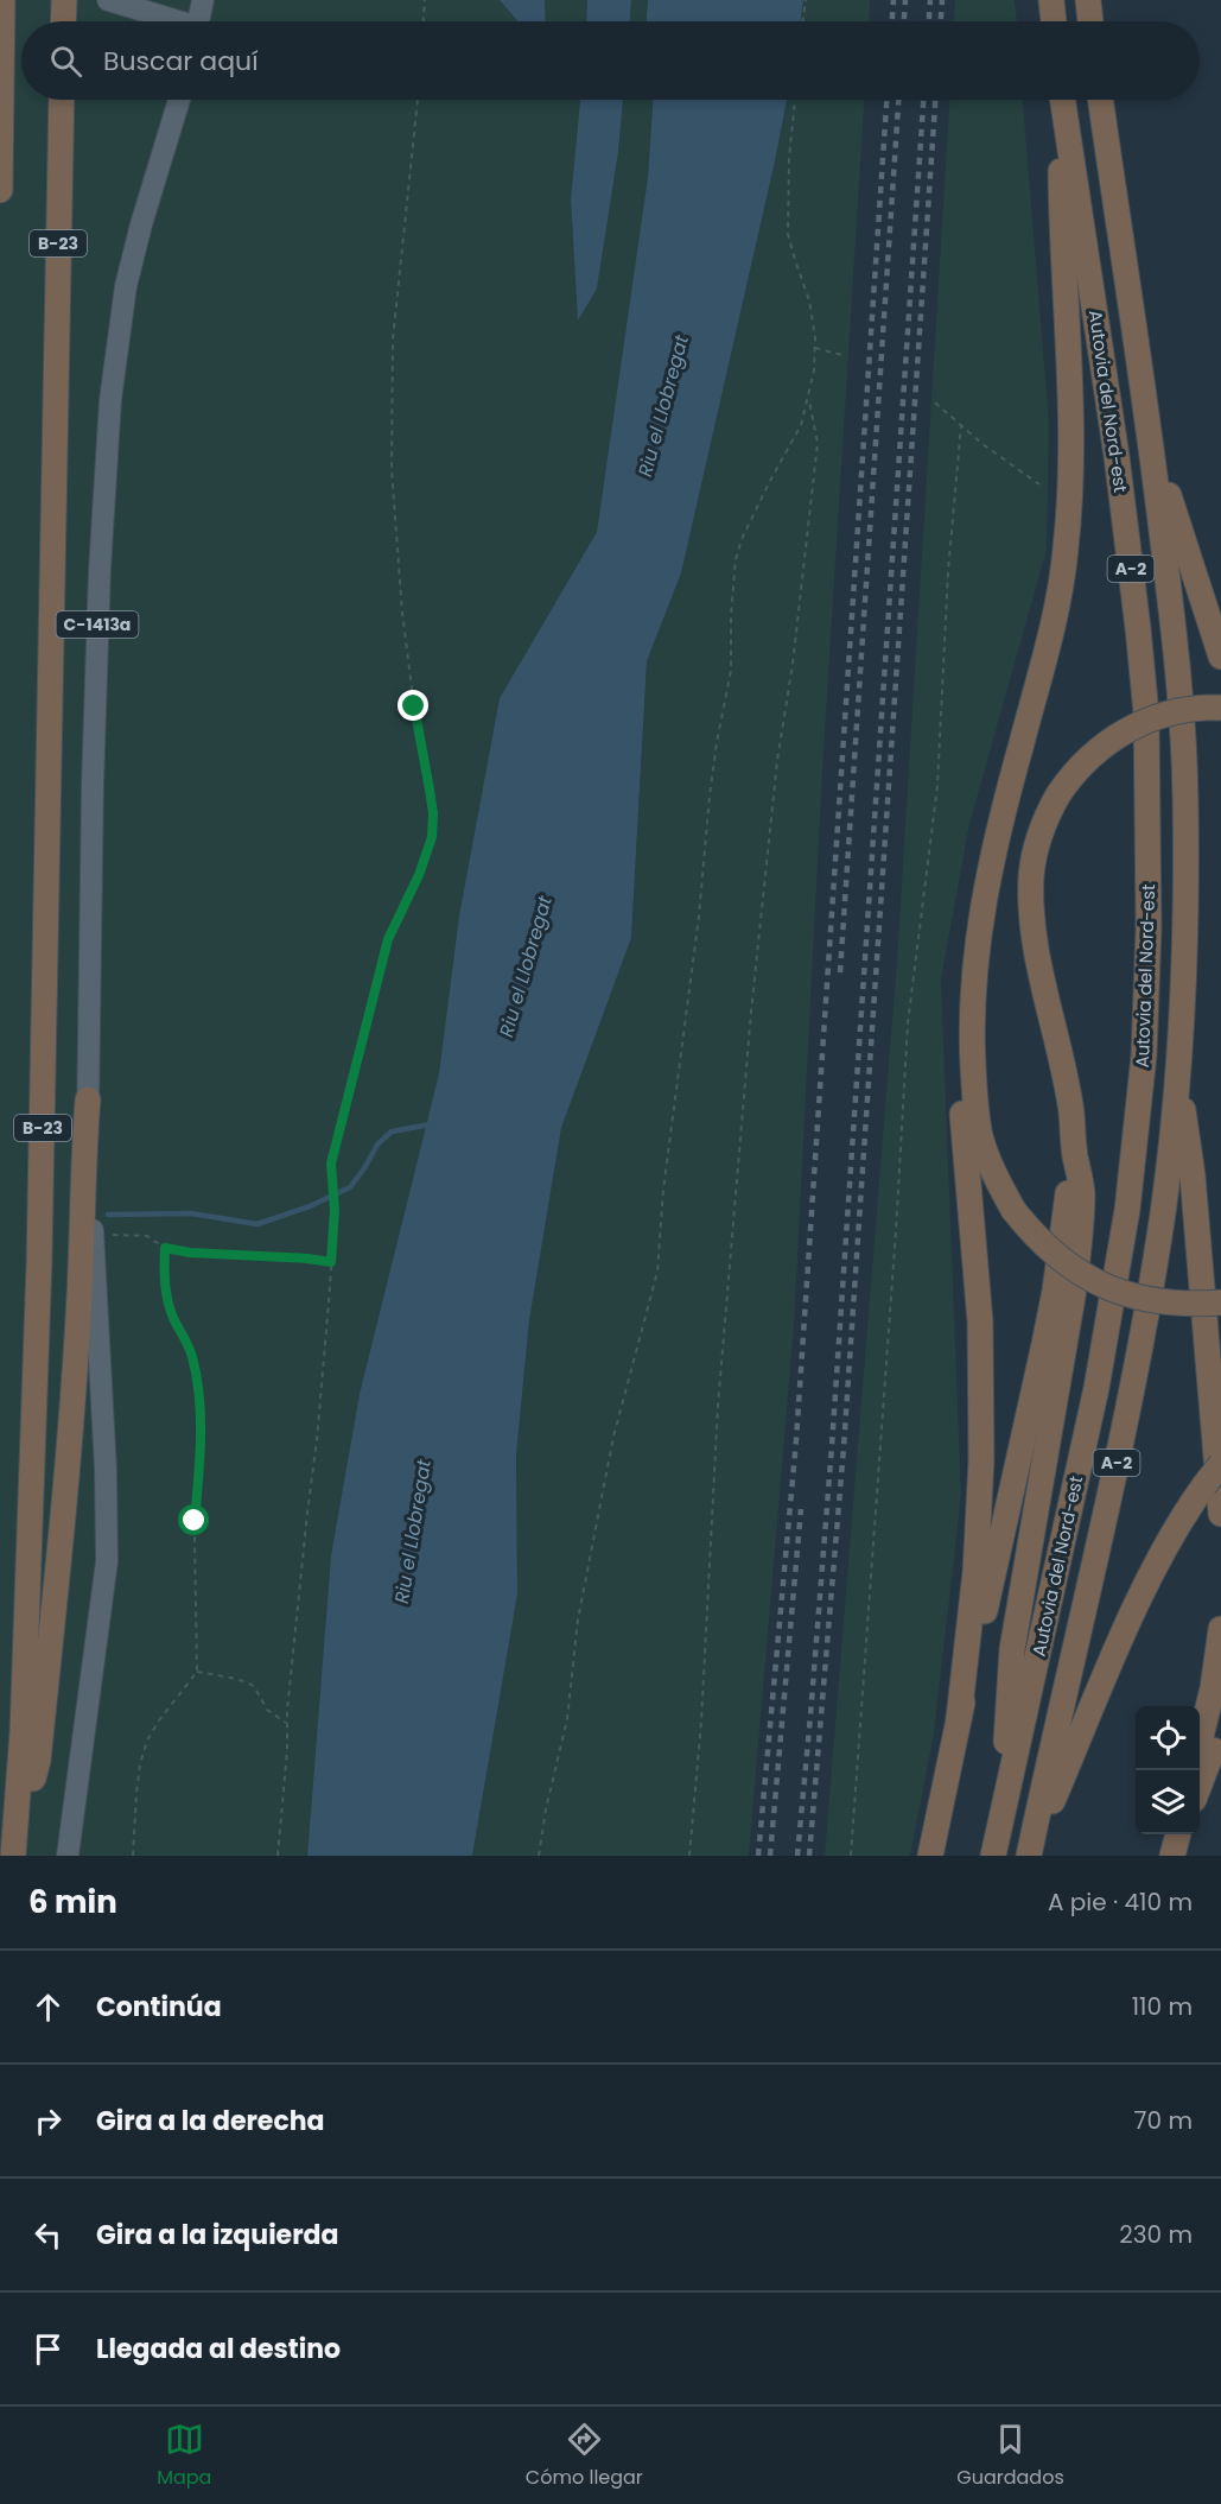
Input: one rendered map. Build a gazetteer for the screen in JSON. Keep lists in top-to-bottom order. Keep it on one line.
{"streets":{"highway":["B-23","Autovia del Nord-est","A-2"],"main road":["C-1413a"]},"water":["Riu el Llobregat"],"page":{"search":"Buscar aquí","heading":["6 min","A pie · 410 m"],"list":[["Continúa","110 m"],["Gira a la derecha","70 m"],["Gira a la izquierda","230 m"],"Llegada al destino"],"nav":["Mapa","Cómo llegar","Guardados"]}}
